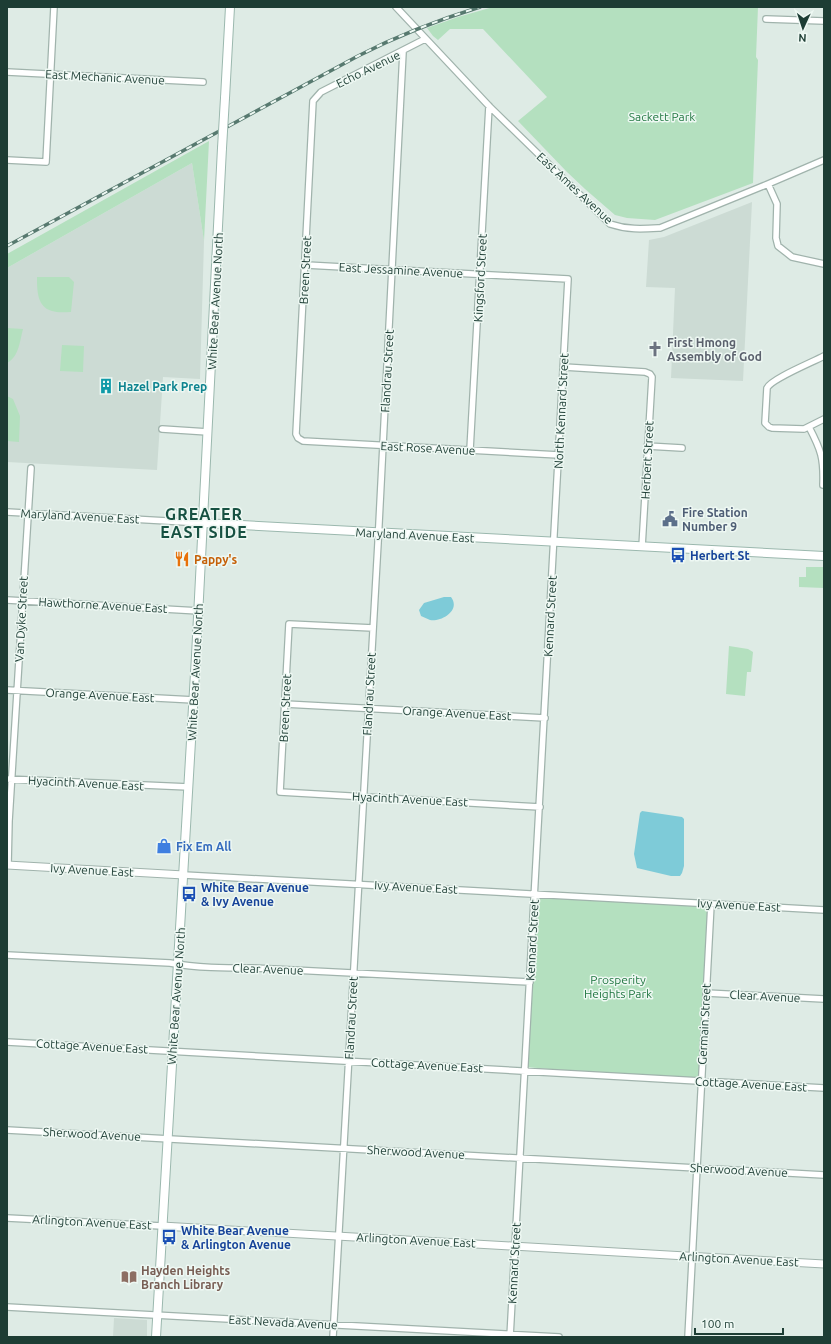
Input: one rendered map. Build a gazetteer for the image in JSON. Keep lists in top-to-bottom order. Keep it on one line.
{"streets":{"main road":["White Bear Avenue North","Maryland Avenue East"],"street":["Echo Avenue","East Mechanic Avenue","East Ames Avenue","Breen Street","East Jessamine Avenue","Kingsford Street","Flandrau Street","North Kennard Street","East Rose Avenue","Herbert Street","Hawthorne Avenue East","Kennard Street","Van Dyke Street","Orange Avenue East","Hyacinth Avenue East","Ivy Avenue East","Clear Avenue","Germain Street","Cottage Avenue East","Sherwood Avenue","Arlington Avenue East","East Nevada Avenue"]},"crossings":[["Echo Avenue","East Ames Avenue"],["Echo Avenue","Breen Street"],["Echo Avenue","Flandrau Street"],["East Ames Avenue","Kingsford Street"],["Breen Street","East Jessamine Avenue"],["Breen Street","Flandrau Street"],["Breen Street","East Rose Avenue"],["Breen Street","Orange Avenue East"],["Breen Street","Hyacinth Avenue East"],["East Jessamine Avenue","Kingsford Street"],["East Jessamine Avenue","Flandrau Street"],["East Jessamine Avenue","North Kennard Street"],["Kingsford Street","East Rose Avenue"],["White Bear Avenue North","Maryland Avenue East"],["White Bear Avenue North","Hawthorne Avenue East"],["White Bear Avenue North","Orange Avenue East"],["White Bear Avenue North","Hyacinth Avenue East"],["White Bear Avenue North","Ivy Avenue East"],["White Bear Avenue North","Clear Avenue"],["White Bear Avenue North","Cottage Avenue East"],["White Bear Avenue North","Sherwood Avenue"],["White Bear Avenue North","Arlington Avenue East"],["White Bear Avenue North","East Nevada Avenue"],["Flandrau Street","East Rose Avenue"],["Flandrau Street","Maryland Avenue East"],["Flandrau Street","Orange Avenue East"],["Flandrau Street","Hyacinth Avenue East"],["Flandrau Street","Ivy Avenue East"],["Flandrau Street","Clear Avenue"],["Flandrau Street","Cottage Avenue East"],["Flandrau Street","Sherwood Avenue"],["Flandrau Street","Arlington Avenue East"],["Flandrau Street","East Nevada Avenue"],["North Kennard Street","East Rose Avenue"],["North Kennard Street","Herbert Street"],["North Kennard Street","Maryland Avenue East"],["North Kennard Street","Kennard Street"],["Herbert Street","Maryland Avenue East"],["Maryland Avenue East","Kennard Street"],["Maryland Avenue East","Van Dyke Street"],["Hawthorne Avenue East","Van Dyke Street"],["Kennard Street","Orange Avenue East"],["Kennard Street","Hyacinth Avenue East"],["Kennard Street","Ivy Avenue East"],["Kennard Street","Clear Avenue"],["Kennard Street","Cottage Avenue East"],["Kennard Street","Sherwood Avenue"],["Kennard Street","Arlington Avenue East"],["Kennard Street","East Nevada Avenue"],["Van Dyke Street","Orange Avenue East"],["Van Dyke Street","Hyacinth Avenue East"],["Van Dyke Street","Ivy Avenue East"],["Ivy Avenue East","Germain Street"],["Clear Avenue","Germain Street"],["Germain Street","Cottage Avenue East"],["Germain Street","Sherwood Avenue"],["Germain Street","Arlington Avenue East"]],"districts":["GREATER EAST SIDE"],"parks":["Sackett Park","Prosperity Heights Park"],"places":{"church":["First Hmong Assembly of God"],"building":["Hazel Park Prep"],"public building":["Fire Station Number 9"],"bus stop":["Herbert St","White Bear Avenue & Ivy Avenue","White Bear Avenue & Arlington Avenue"],"restaurant":["Pappy's"],"shop":["Fix Em All"],"library":["Hayden Heights Branch Library"]},"scale_bar":"100 m","north":"bottom"}
